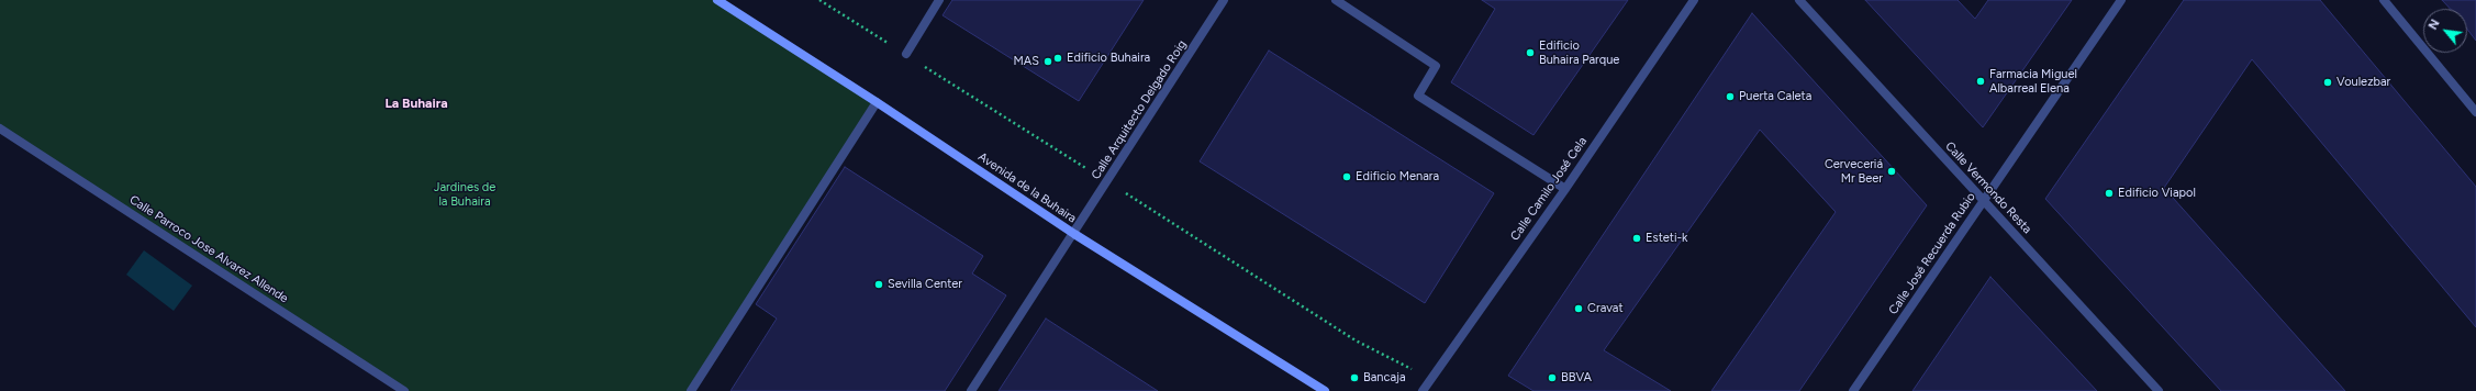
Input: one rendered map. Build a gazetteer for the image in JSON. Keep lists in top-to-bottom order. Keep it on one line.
{"streets":{"main road":["Avenida de la Buhaira"],"street":["Calle Arquitecto Delgado Roig","Calle Vermondo Resta","Calle Camilo José Cela","Calle Parroco Jose Alvarez Allende","Calle José Recuerda Rubio"]},"crossings":[["Calle Arquitecto Delgado Roig","Avenida de la Buhaira"],["Calle Vermondo Resta","Calle José Recuerda Rubio"]],"districts":["La Buhaira"],"parks":["Jardines de la Buhaira"],"places":["Edificio Buhaira Parque","Edificio Buhaira","MAS","Farmacia Miguel Albarreal Elena","Voulezbar","Puerta Caleta","Cerveceriá Mr Beer","Edificio Menara","Edificio Viapol","Esteti-k","Sevilla Center","Cravat","Bancaja","BBVA"],"north":"top left"}
